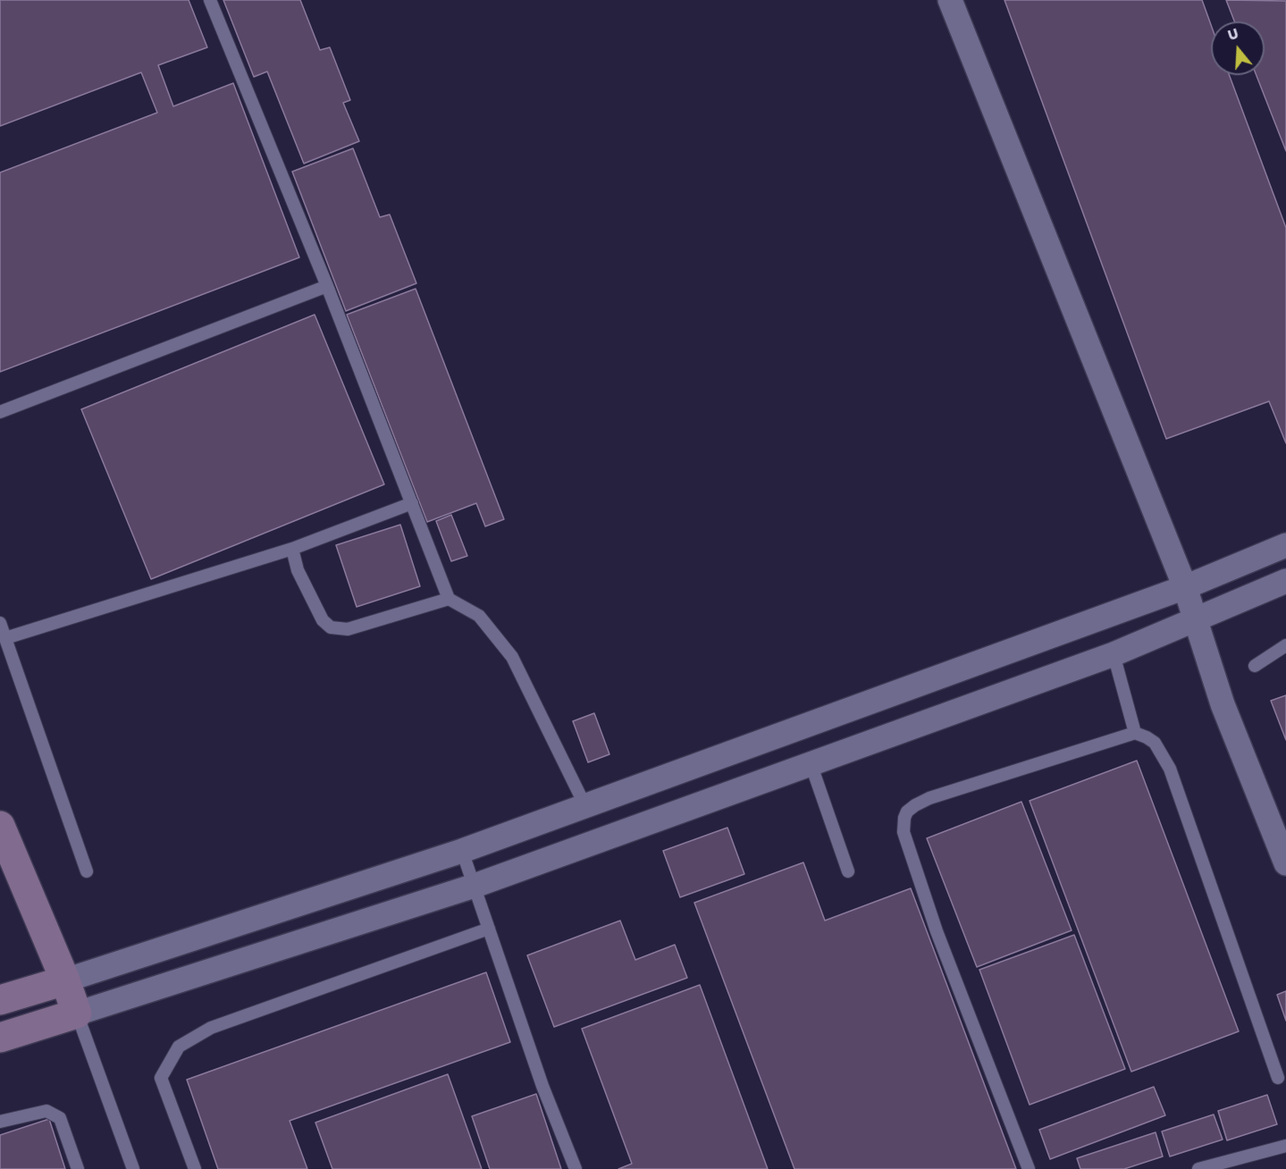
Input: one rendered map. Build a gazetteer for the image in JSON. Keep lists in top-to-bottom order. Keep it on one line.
{"north":"top"}
